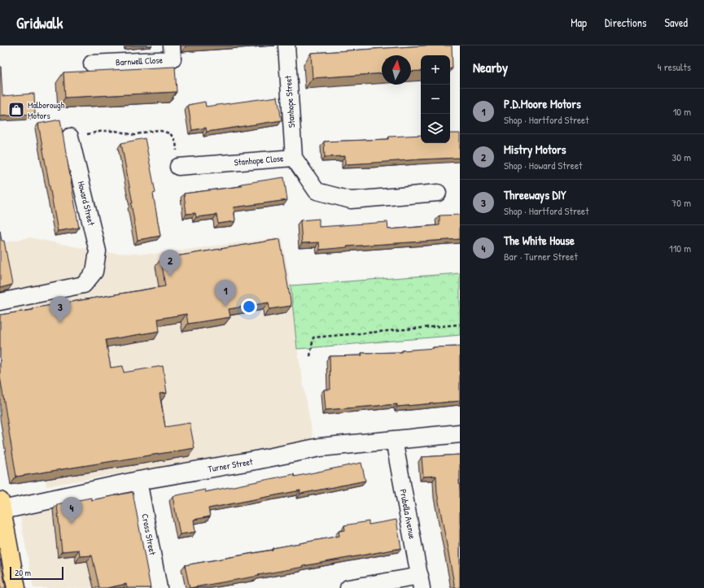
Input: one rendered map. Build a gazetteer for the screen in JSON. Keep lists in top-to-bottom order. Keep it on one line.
{"streets":{"street":["Barnwell Close","Stanhope Street","Stanhope Close","Howard Street","Turner Street","Prubella Avenue","Cross Street"]},"crossings":[["Stanhope Street","Stanhope Close"],["Turner Street","Prubella Avenue"],["Turner Street","Cross Street"]],"places":{"shop":["Malborough Motors"]},"scale_bar":"20 m","north":"top","page":{"header":"Gridwalk","nav":["Map","Directions","Saved"],"heading":["Nearby","4 results"],"map_buttons":["+","−"],"list":[{"mark":"1","name":"P.D.Moore Motors","note":"Shop · Hartford Street","value":"10 m"},{"mark":"2","name":"Mistry Motors","note":"Shop · Howard Street","value":"30 m"},{"mark":"3","name":"Threeways DIY","note":"Shop · Hartford Street","value":"70 m"},{"mark":"4","name":"The White House","note":"Bar · Turner Street","value":"110 m"}],"pins":["2","1","3","4"],"scale":"20 m"}}
